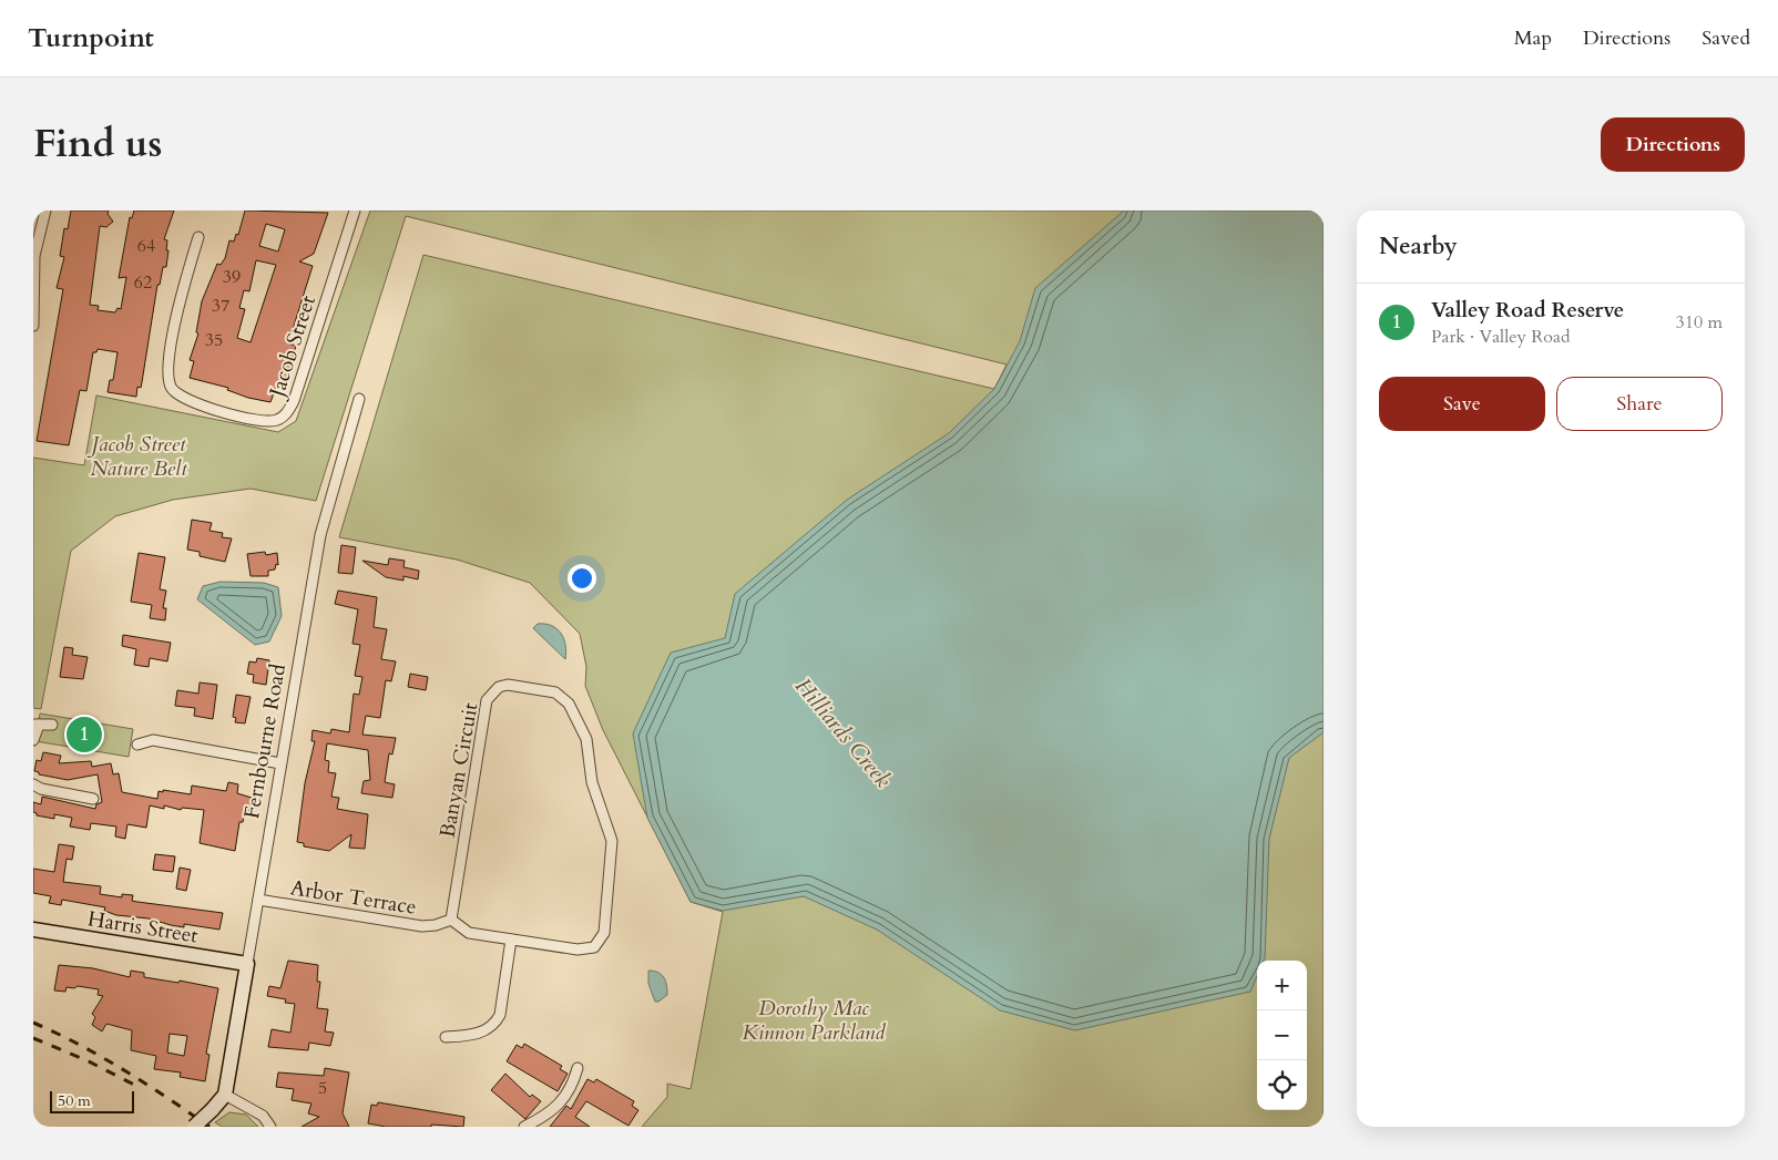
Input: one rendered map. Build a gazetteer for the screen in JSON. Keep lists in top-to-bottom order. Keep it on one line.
{"streets":{"street":["Jacob Street","Fernbourne Road","Banyan Circuit","Arbor Terrace","Harris Street"]},"crossings":[["Fernbourne Road","Arbor Terrace"],["Fernbourne Road","Harris Street"],["Banyan Circuit","Arbor Terrace"]],"water":["Hilliards Creek"],"parks":["Jacob Street Nature Belt","Dorothy Mac Kinnon Parkland"],"house_numbers":["64","39","62","37","35","5"],"scale_bar":"50 m","page":{"header":"Turnpoint","nav":["Map","Directions","Saved"],"title":"Find us","buttons":["Directions",["Save","Share"]],"heading":"Nearby","list":[{"mark":"1","name":"Valley Road Reserve","note":"Park · Valley Road","value":"310 m"}],"pins":"1","map_buttons":["+","−"],"scale":"50 m"}}
